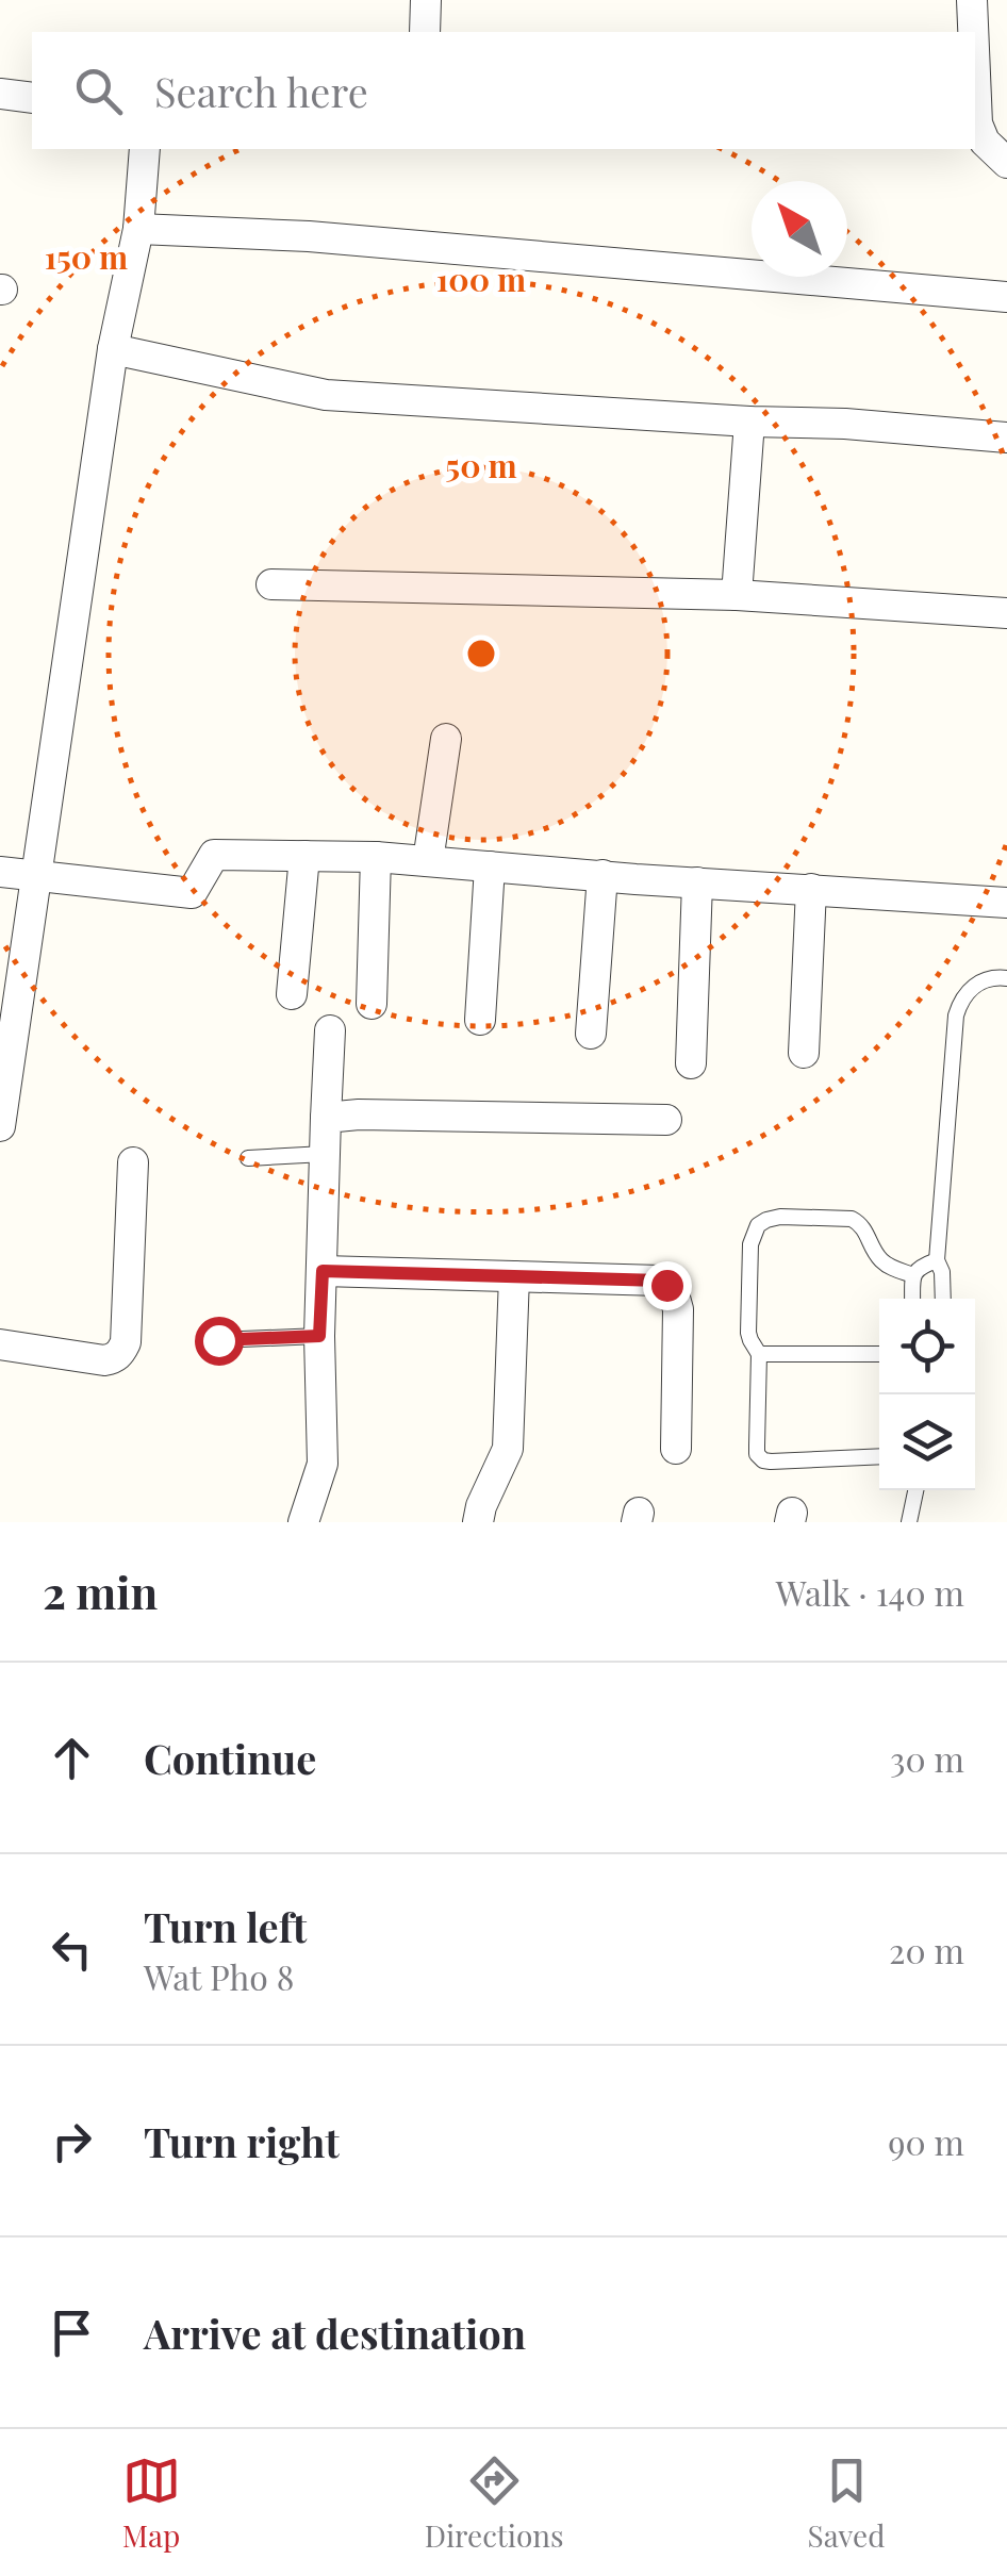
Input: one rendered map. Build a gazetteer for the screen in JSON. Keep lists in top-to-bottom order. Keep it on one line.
{"north":"top left","page":{"search":"Search here","heading":["2 min","Walk · 140 m"],"list":[["Continue","30 m"],["Turn left","Wat Pho 8","20 m"],["Turn right","90 m"],"Arrive at destination"],"nav":["Map","Directions","Saved"]},"rings":["150 m","100 m","50 m"]}
